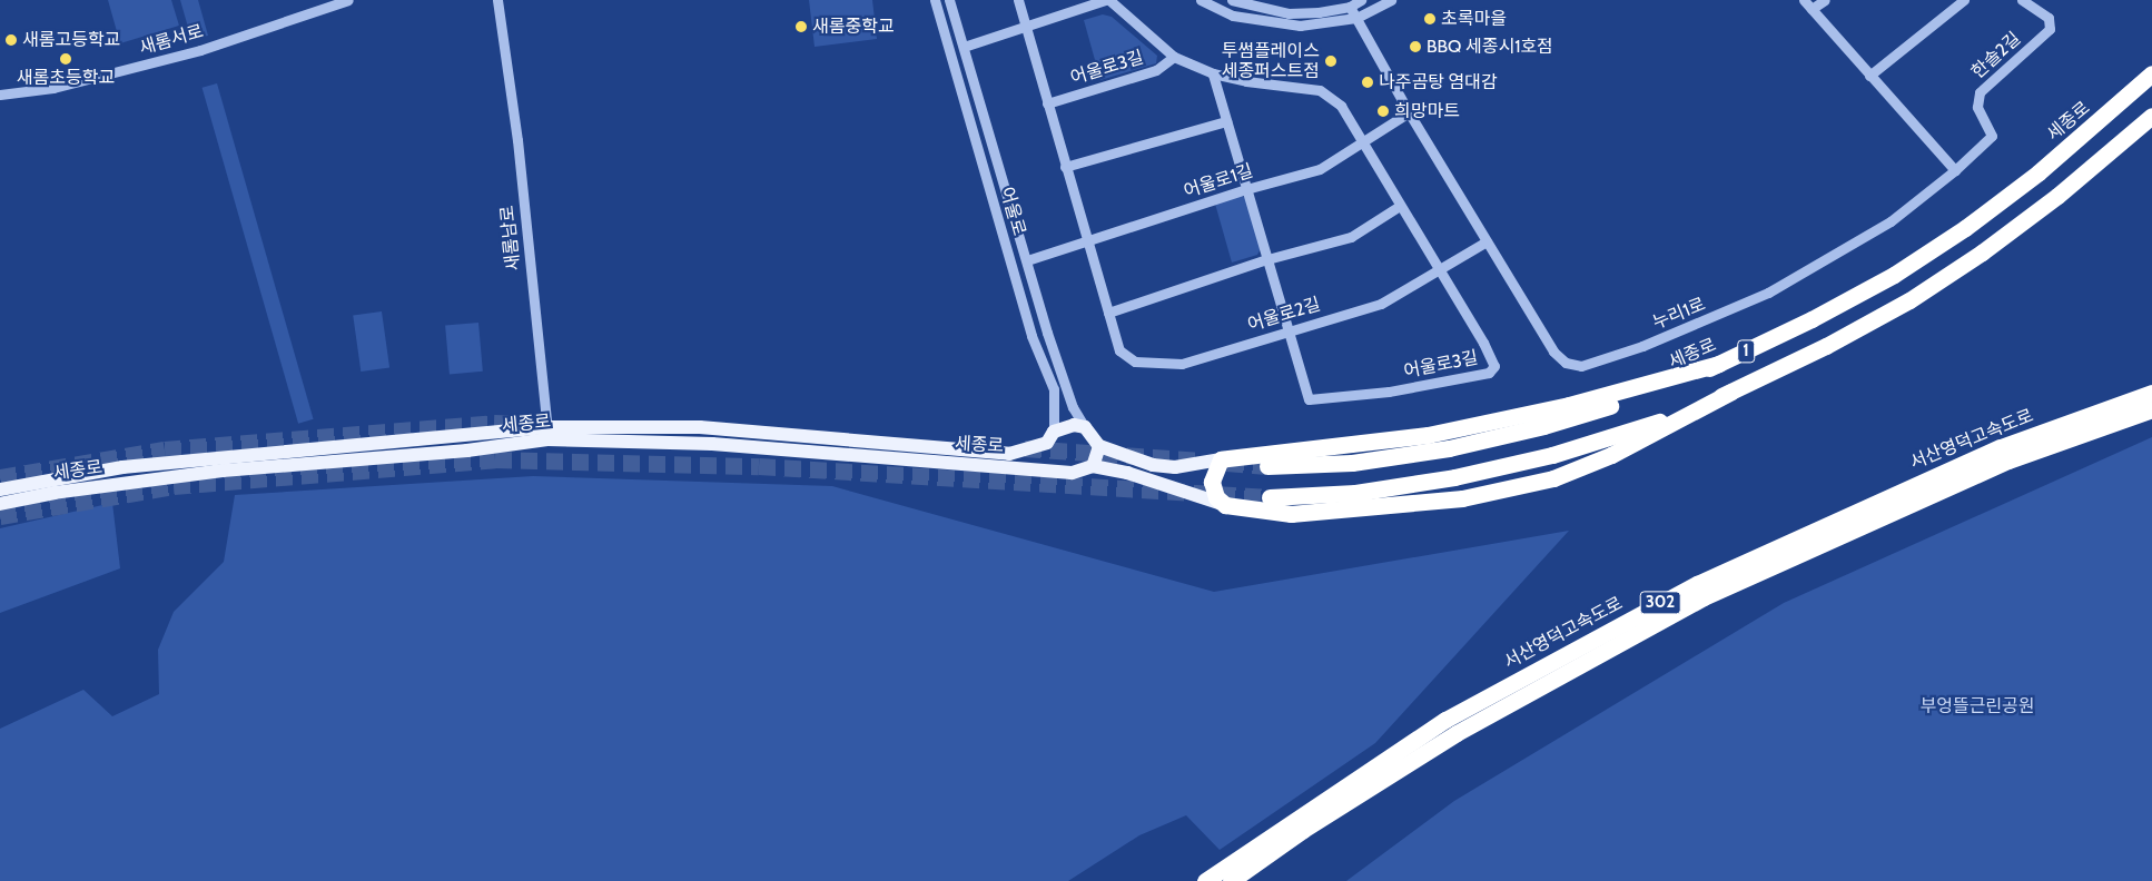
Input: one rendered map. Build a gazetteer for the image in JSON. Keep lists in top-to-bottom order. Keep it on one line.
{"streets":{"highway":["세종로","1","서산영덕고속도로","302"],"street":["새롬서로","한솔2길","어울로3길","어울로1길","어울로","새롬남로","누리1로","어울로2길"]},"crossings":[["한솔2길","누리1로"],["어울로3길","어울로1길"],["어울로3길","어울로2길"],["세종로","어울로"],["세종로","새롬남로"],["어울로1길","어울로"],["어울로1길","누리1로"],["어울로1길","어울로2길"],["누리1로","어울로2길"]],"parks":["부엉뜰근린공원"],"places":["초록마을","새롬중학교","새롬고등학교","BBQ 세종시1호점","새롬초등학교","투썸플레이스 세종퍼스트점","나주곰탕 염대감","희망마트"]}
